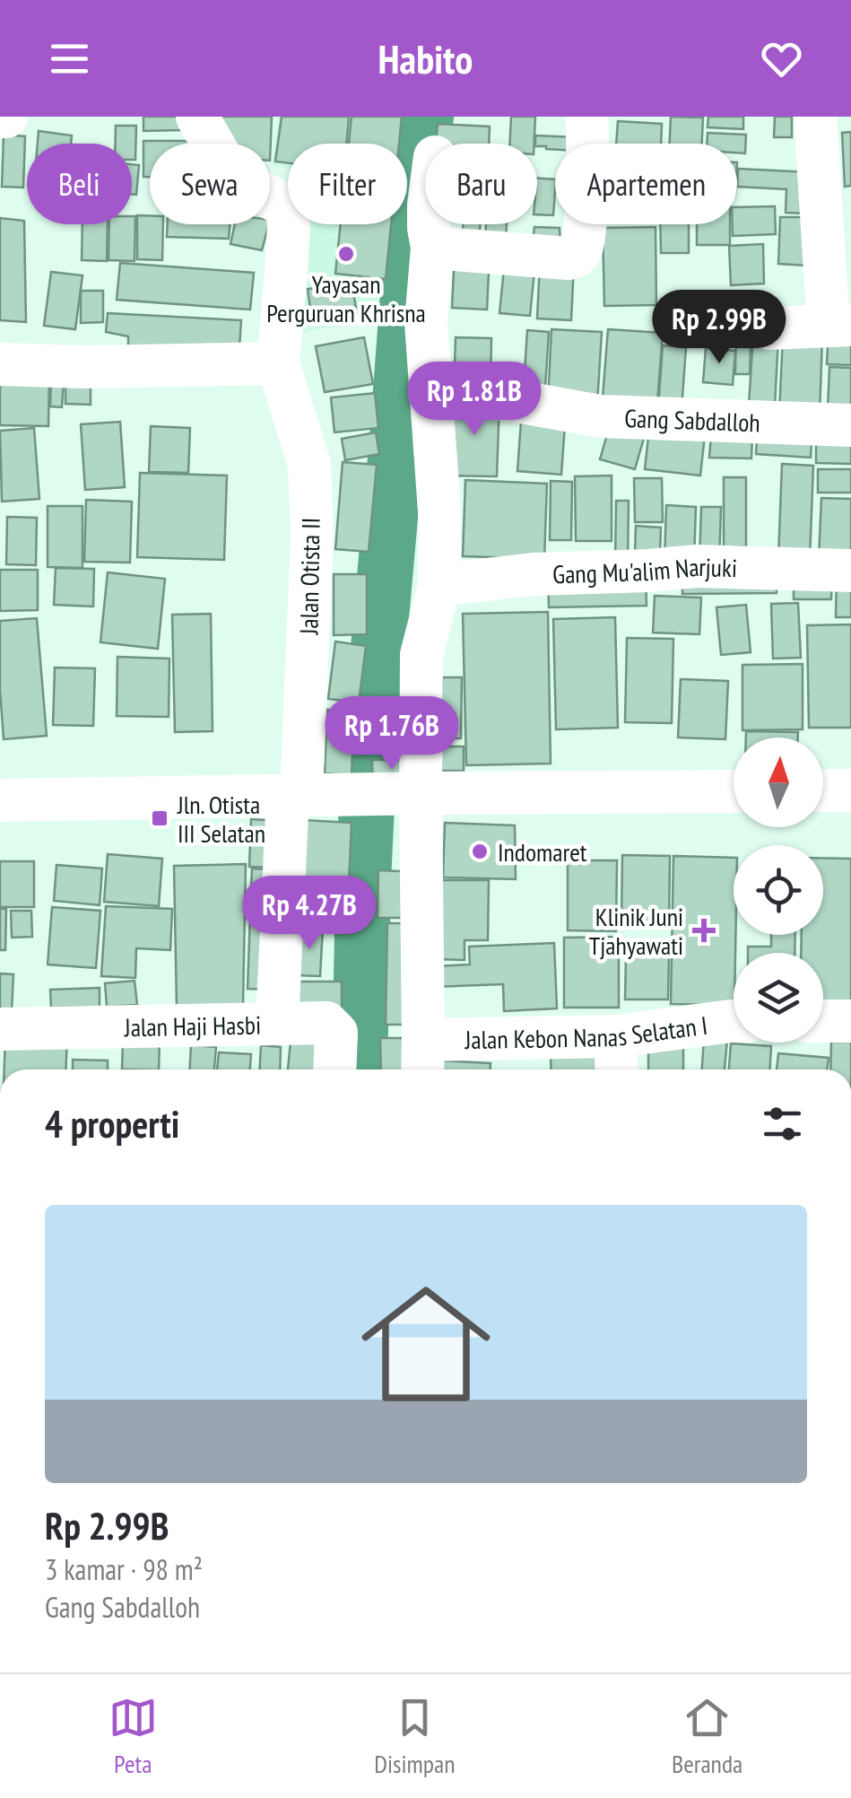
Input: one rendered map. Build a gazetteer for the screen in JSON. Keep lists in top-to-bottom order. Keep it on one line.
{"streets":{"street":["Gang Sabdalloh","Gang Mu'alim Narjuki","Jalan Otista II","Jalan Haji Hasbi","Jalan Kebon Nanas Selatan I"]},"crossings":[["Gang Sabdalloh","Jalan Kebon Nanas Selatan I"],["Gang Mu'alim Narjuki","Jalan Kebon Nanas Selatan I"],["Jalan Otista II","Jalan Haji Hasbi"]],"places":{"other":["Yayasan Perguruan Khrisna","Indomaret"],"transit":["Jln. Otista III Selatan"],"health":["Klinik Juni Tjahyawati"]},"north":"top","page":{"header":"Habito","chip":["Beli","Sewa","Filter","Baru","Apartemen"],"price":["Rp 2.99B","Rp 1.81B","Rp 1.76B","Rp 4.27B"],"heading":"4 properti","list":[{"name":"Rp 2.99B","note":"3 kamar · 98 m² · Gang Sabdalloh"}],"tabs":["Peta","Disimpan","Beranda"]}}
